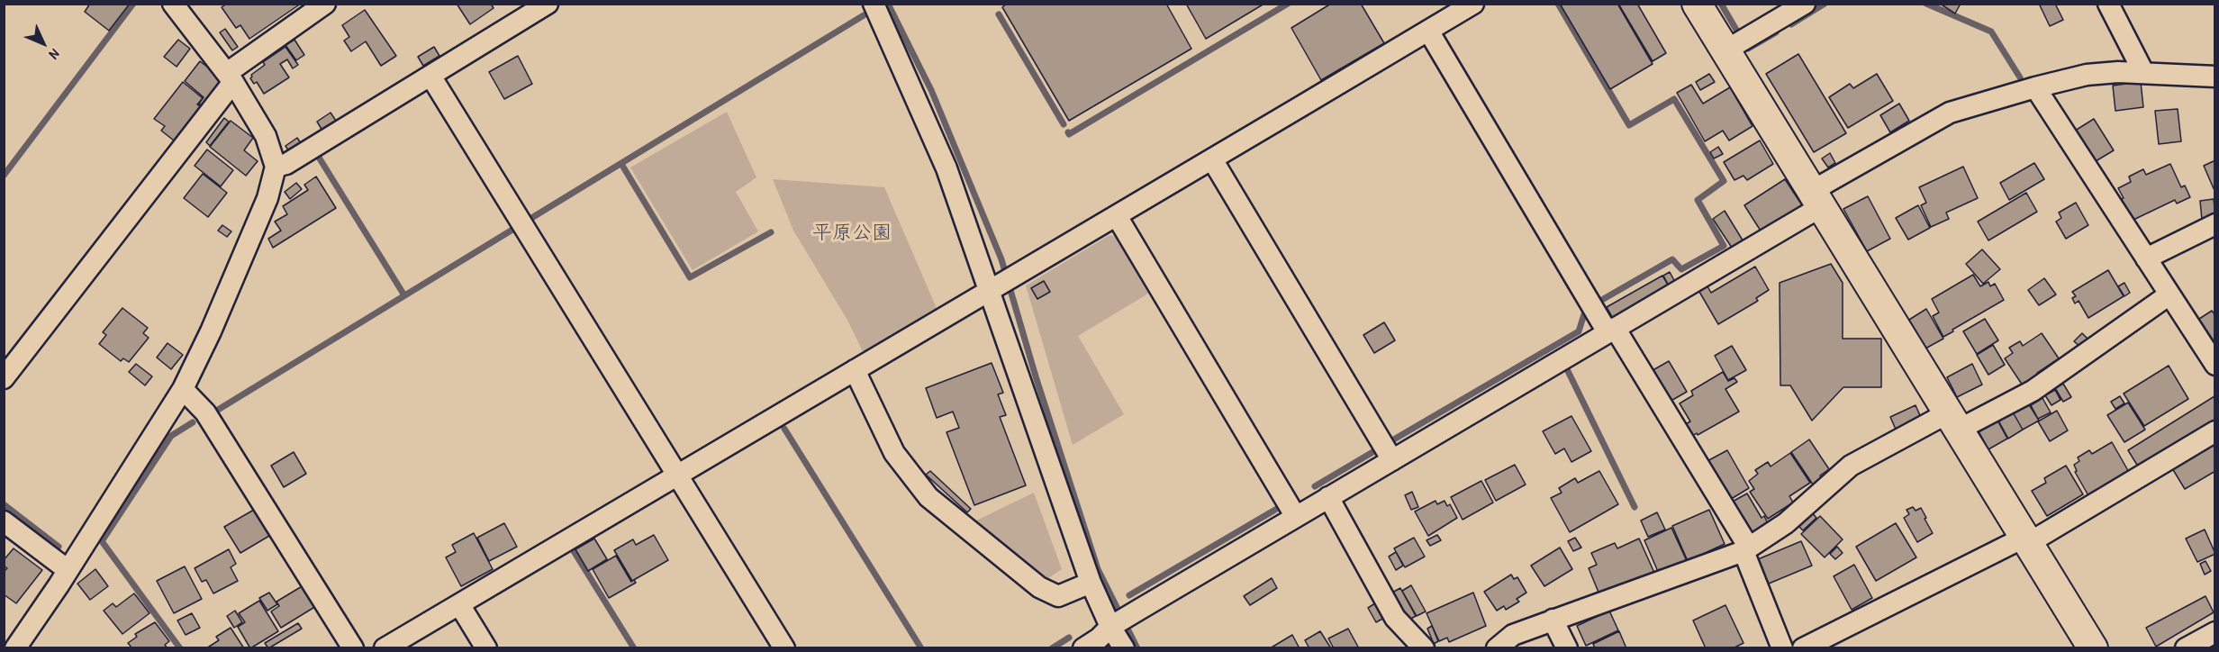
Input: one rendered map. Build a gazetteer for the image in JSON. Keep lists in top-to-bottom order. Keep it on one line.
{"parks":["平原公園"],"north":"bottom right"}
